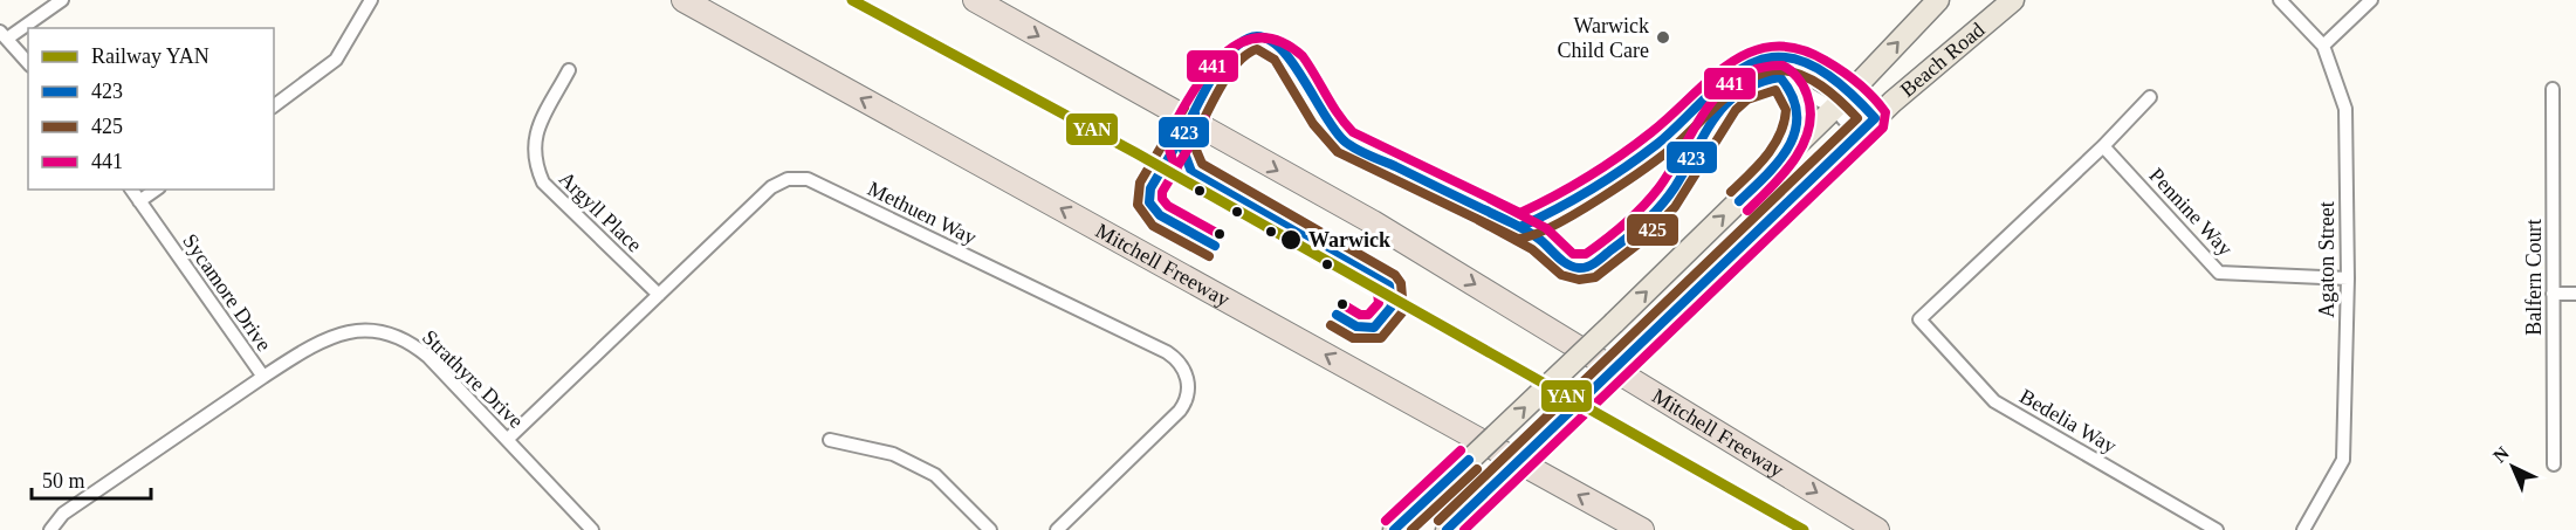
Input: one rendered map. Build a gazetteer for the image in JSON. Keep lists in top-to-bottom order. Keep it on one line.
{"streets":{"highway":["Mitchell Freeway"],"main road":["Beach Road"],"street":["Argyll Place","Pennine Way","Methuen Way","Agaton Street","Balfern Court","Sycamore Drive","Strathyre Drive","Bedelia Way"]},"crossings":[["Argyll Place","Methuen Way"],["Pennine Way","Agaton Street"],["Pennine Way","Bedelia Way"],["Methuen Way","Strathyre Drive"],["Sycamore Drive","Strathyre Drive"]],"places":["Warwick Child Care","Warwick"],"lines":["rail line YAN","transit line 423","transit line 441","transit line 425"],"legend":["Railway YAN","423","425","441"],"scale_bar":"50 m","north":"top left"}
